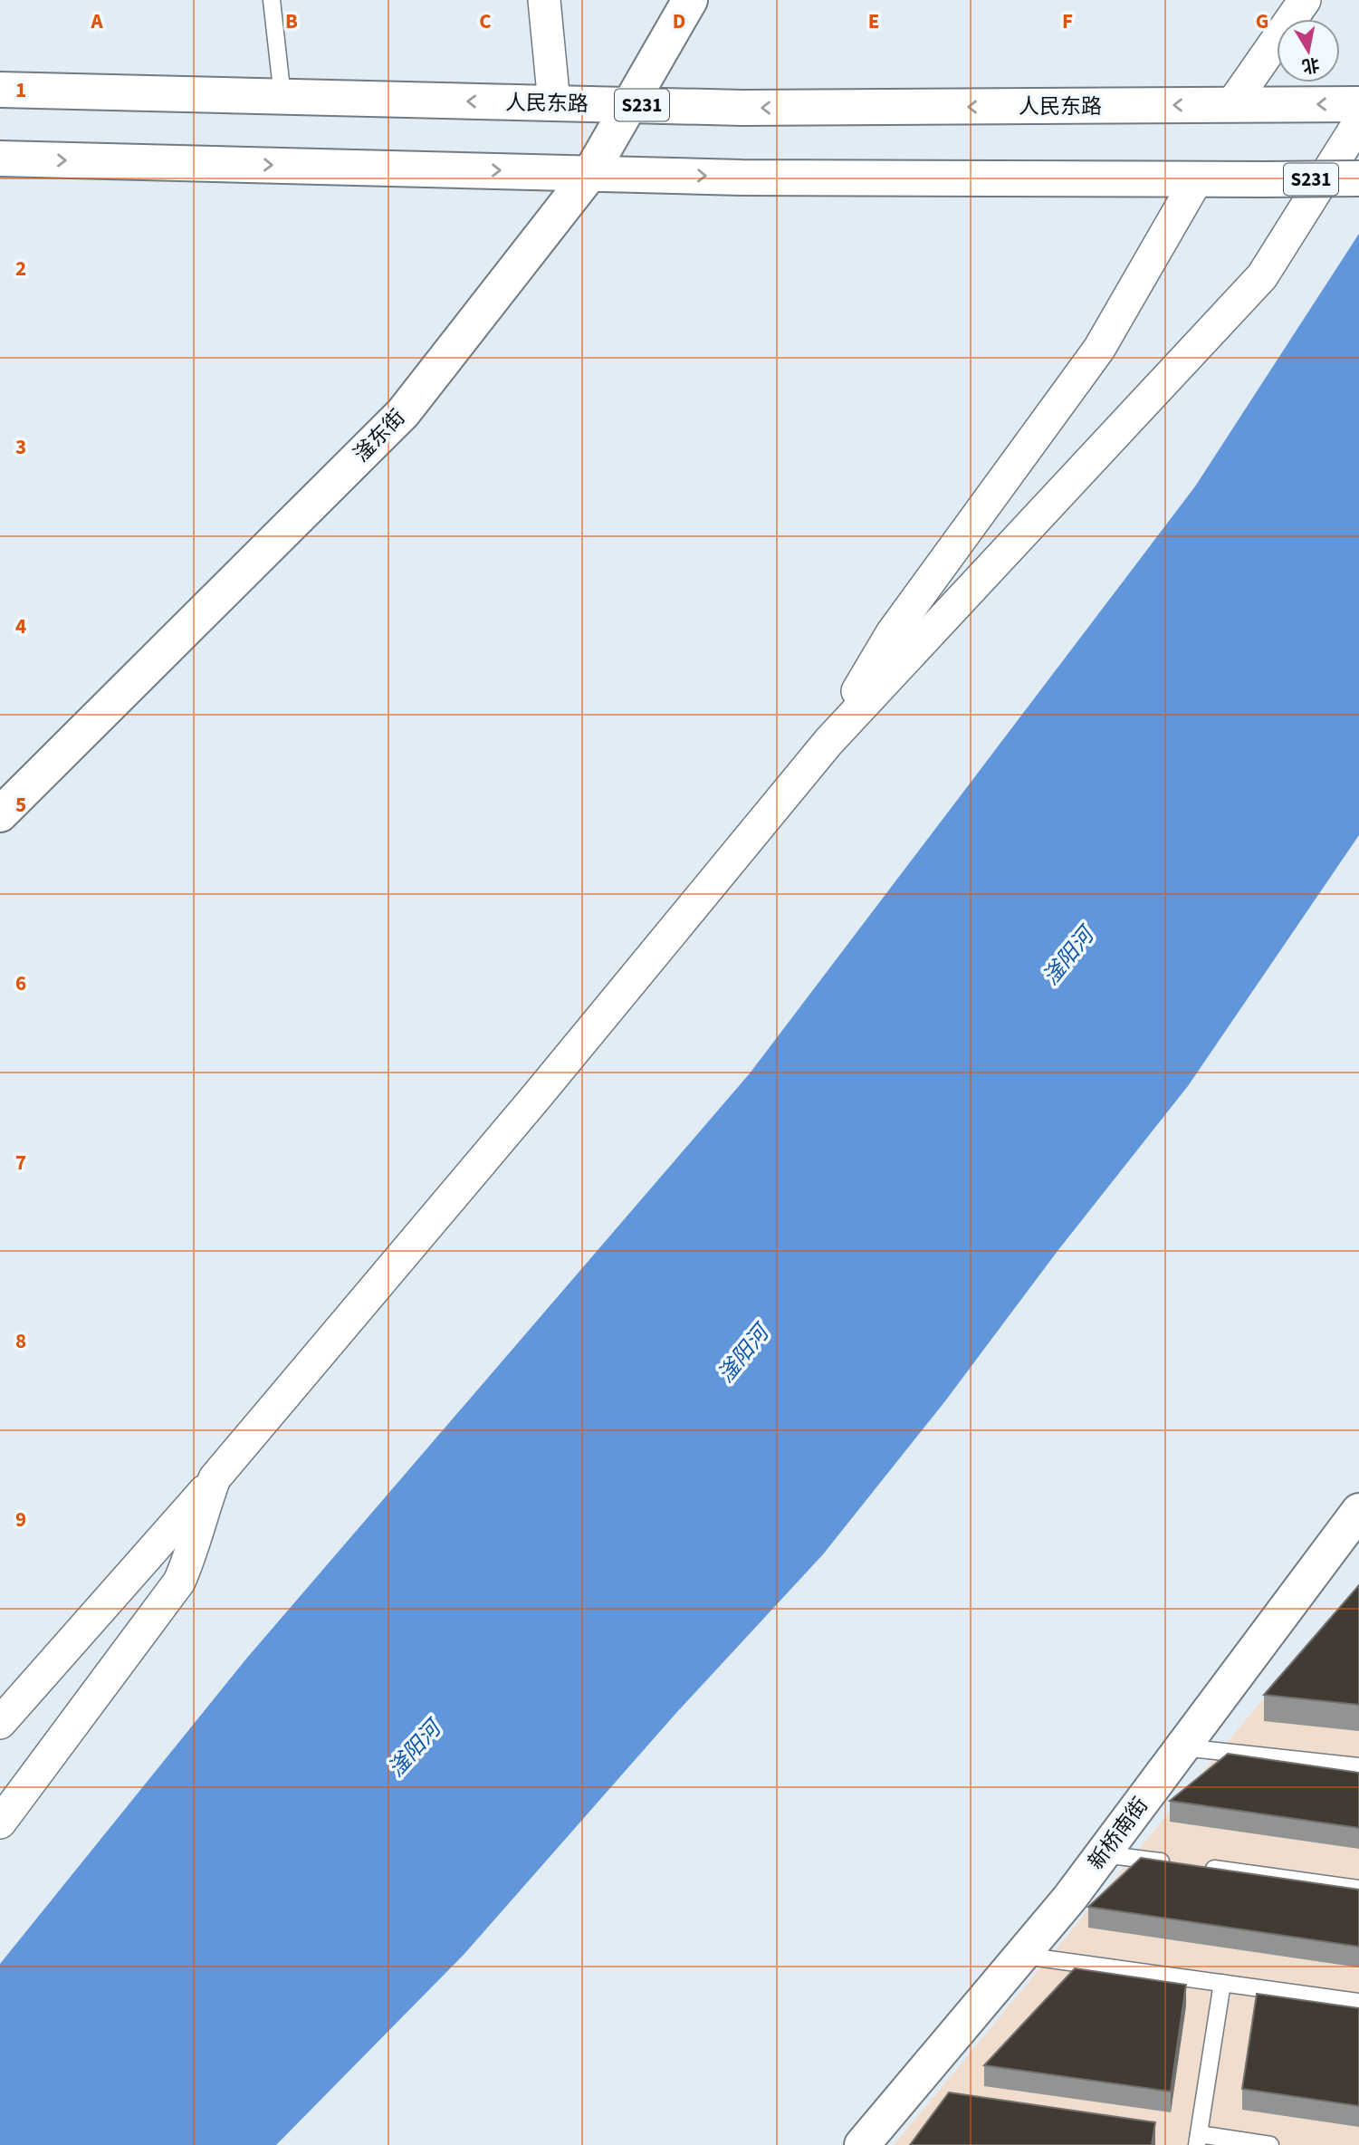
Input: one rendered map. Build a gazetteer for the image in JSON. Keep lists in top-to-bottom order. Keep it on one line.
{"streets":{"main road":["人民东路","S231","滏东街","新桥南街"]},"crossings":[["人民东路","滏东街"],["S231","滏东街"]],"water":["滏阳河"],"north":"bottom","grid":{"columns":["A","B","C","D","E","F","G"],"rows":["1","2","3","4","5","6","7","8","9"]}}
